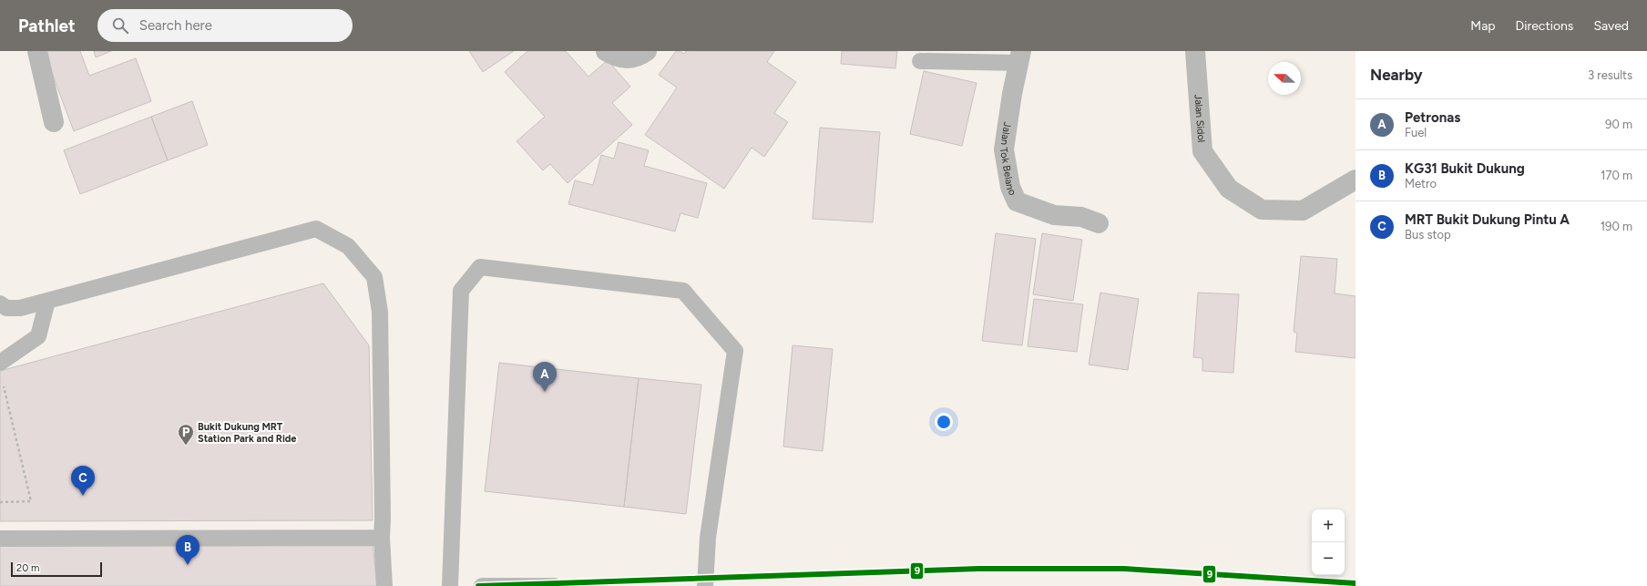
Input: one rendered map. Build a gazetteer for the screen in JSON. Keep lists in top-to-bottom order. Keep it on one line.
{"streets":{"street":["Jalan Sidol","Jalan Tok Belano"]},"places":{"parking":["Bukit Dukung MRT Station Park and Ride"]},"lines":["transit line 9"],"scale_bar":"20 m","north":"left","page":{"header":"Pathlet","search":"Search here","nav":["Map","Directions","Saved"],"heading":["Nearby","3 results"],"list":[{"mark":"A","name":"Petronas","note":"Fuel","value":"90 m"},{"mark":"B","name":"KG31 Bukit Dukung","note":"Metro","value":"170 m"},{"mark":"C","name":"MRT Bukit Dukung Pintu A","note":"Bus stop","value":"190 m"}],"pins":["A","C","B"],"map_buttons":["+","−"],"scale":"20 m"}}
